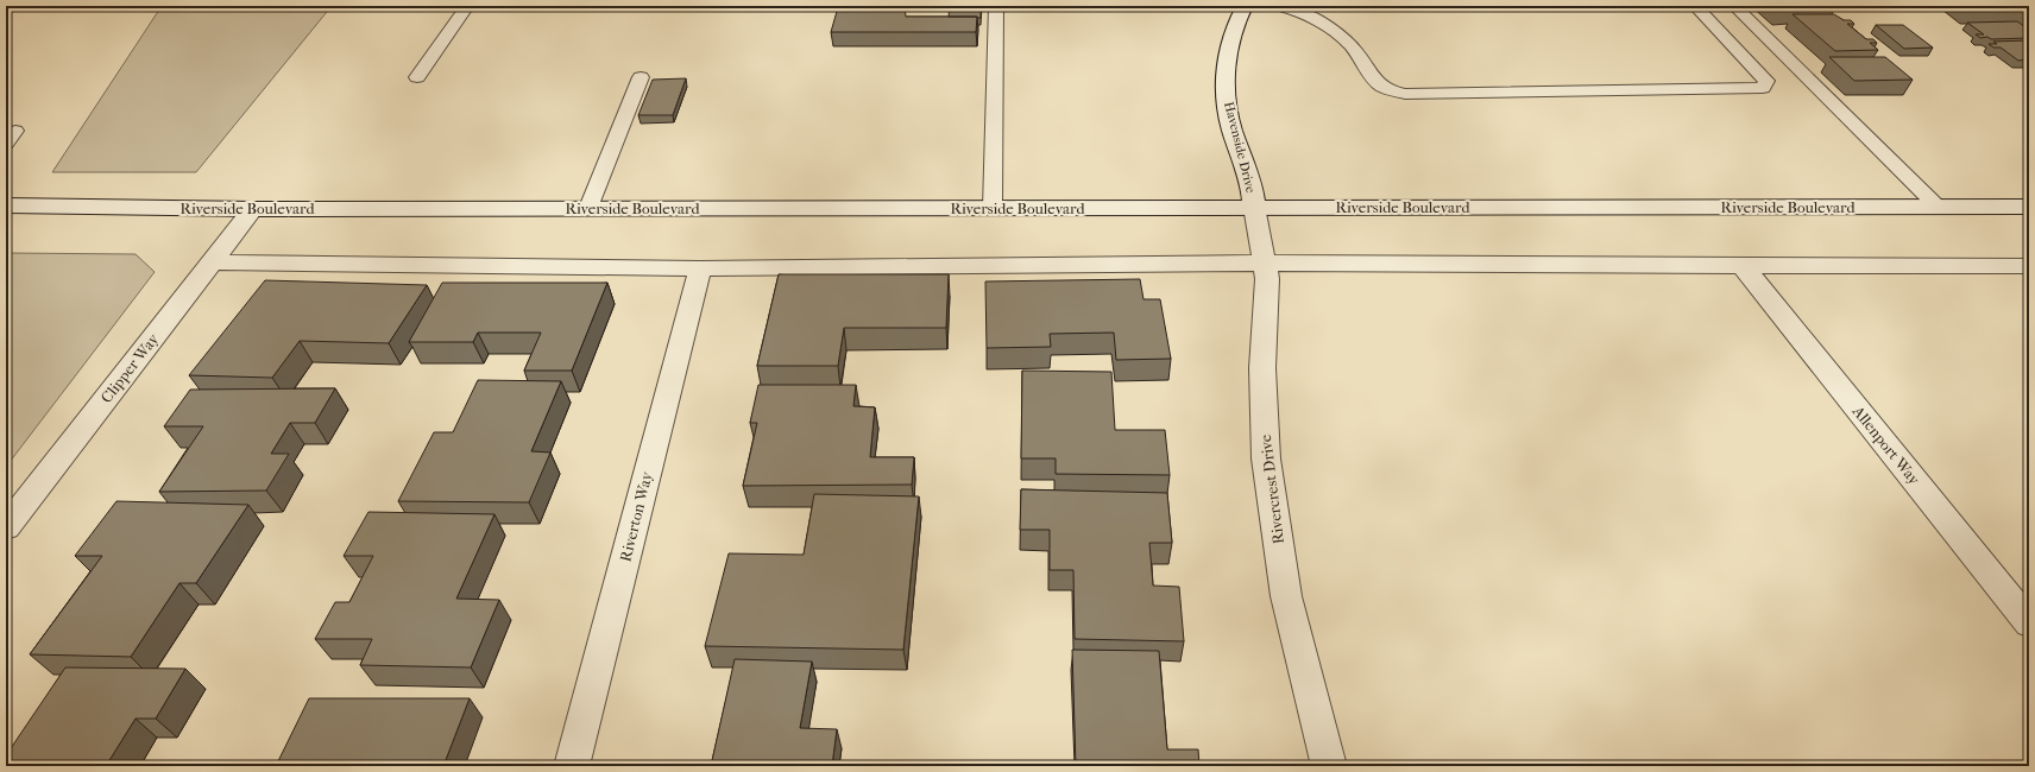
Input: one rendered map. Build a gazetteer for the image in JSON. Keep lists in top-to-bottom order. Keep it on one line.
{"streets":{"street":["Havenside Drive","Riverside Boulevard","Clipper Way","Allenport Way","Rivercrest Drive","Riverton Way"]},"crossings":[["Havenside Drive","Riverside Boulevard"],["Havenside Drive","Rivercrest Drive"],["Riverside Boulevard","Clipper Way"],["Riverside Boulevard","Rivercrest Drive"]]}
